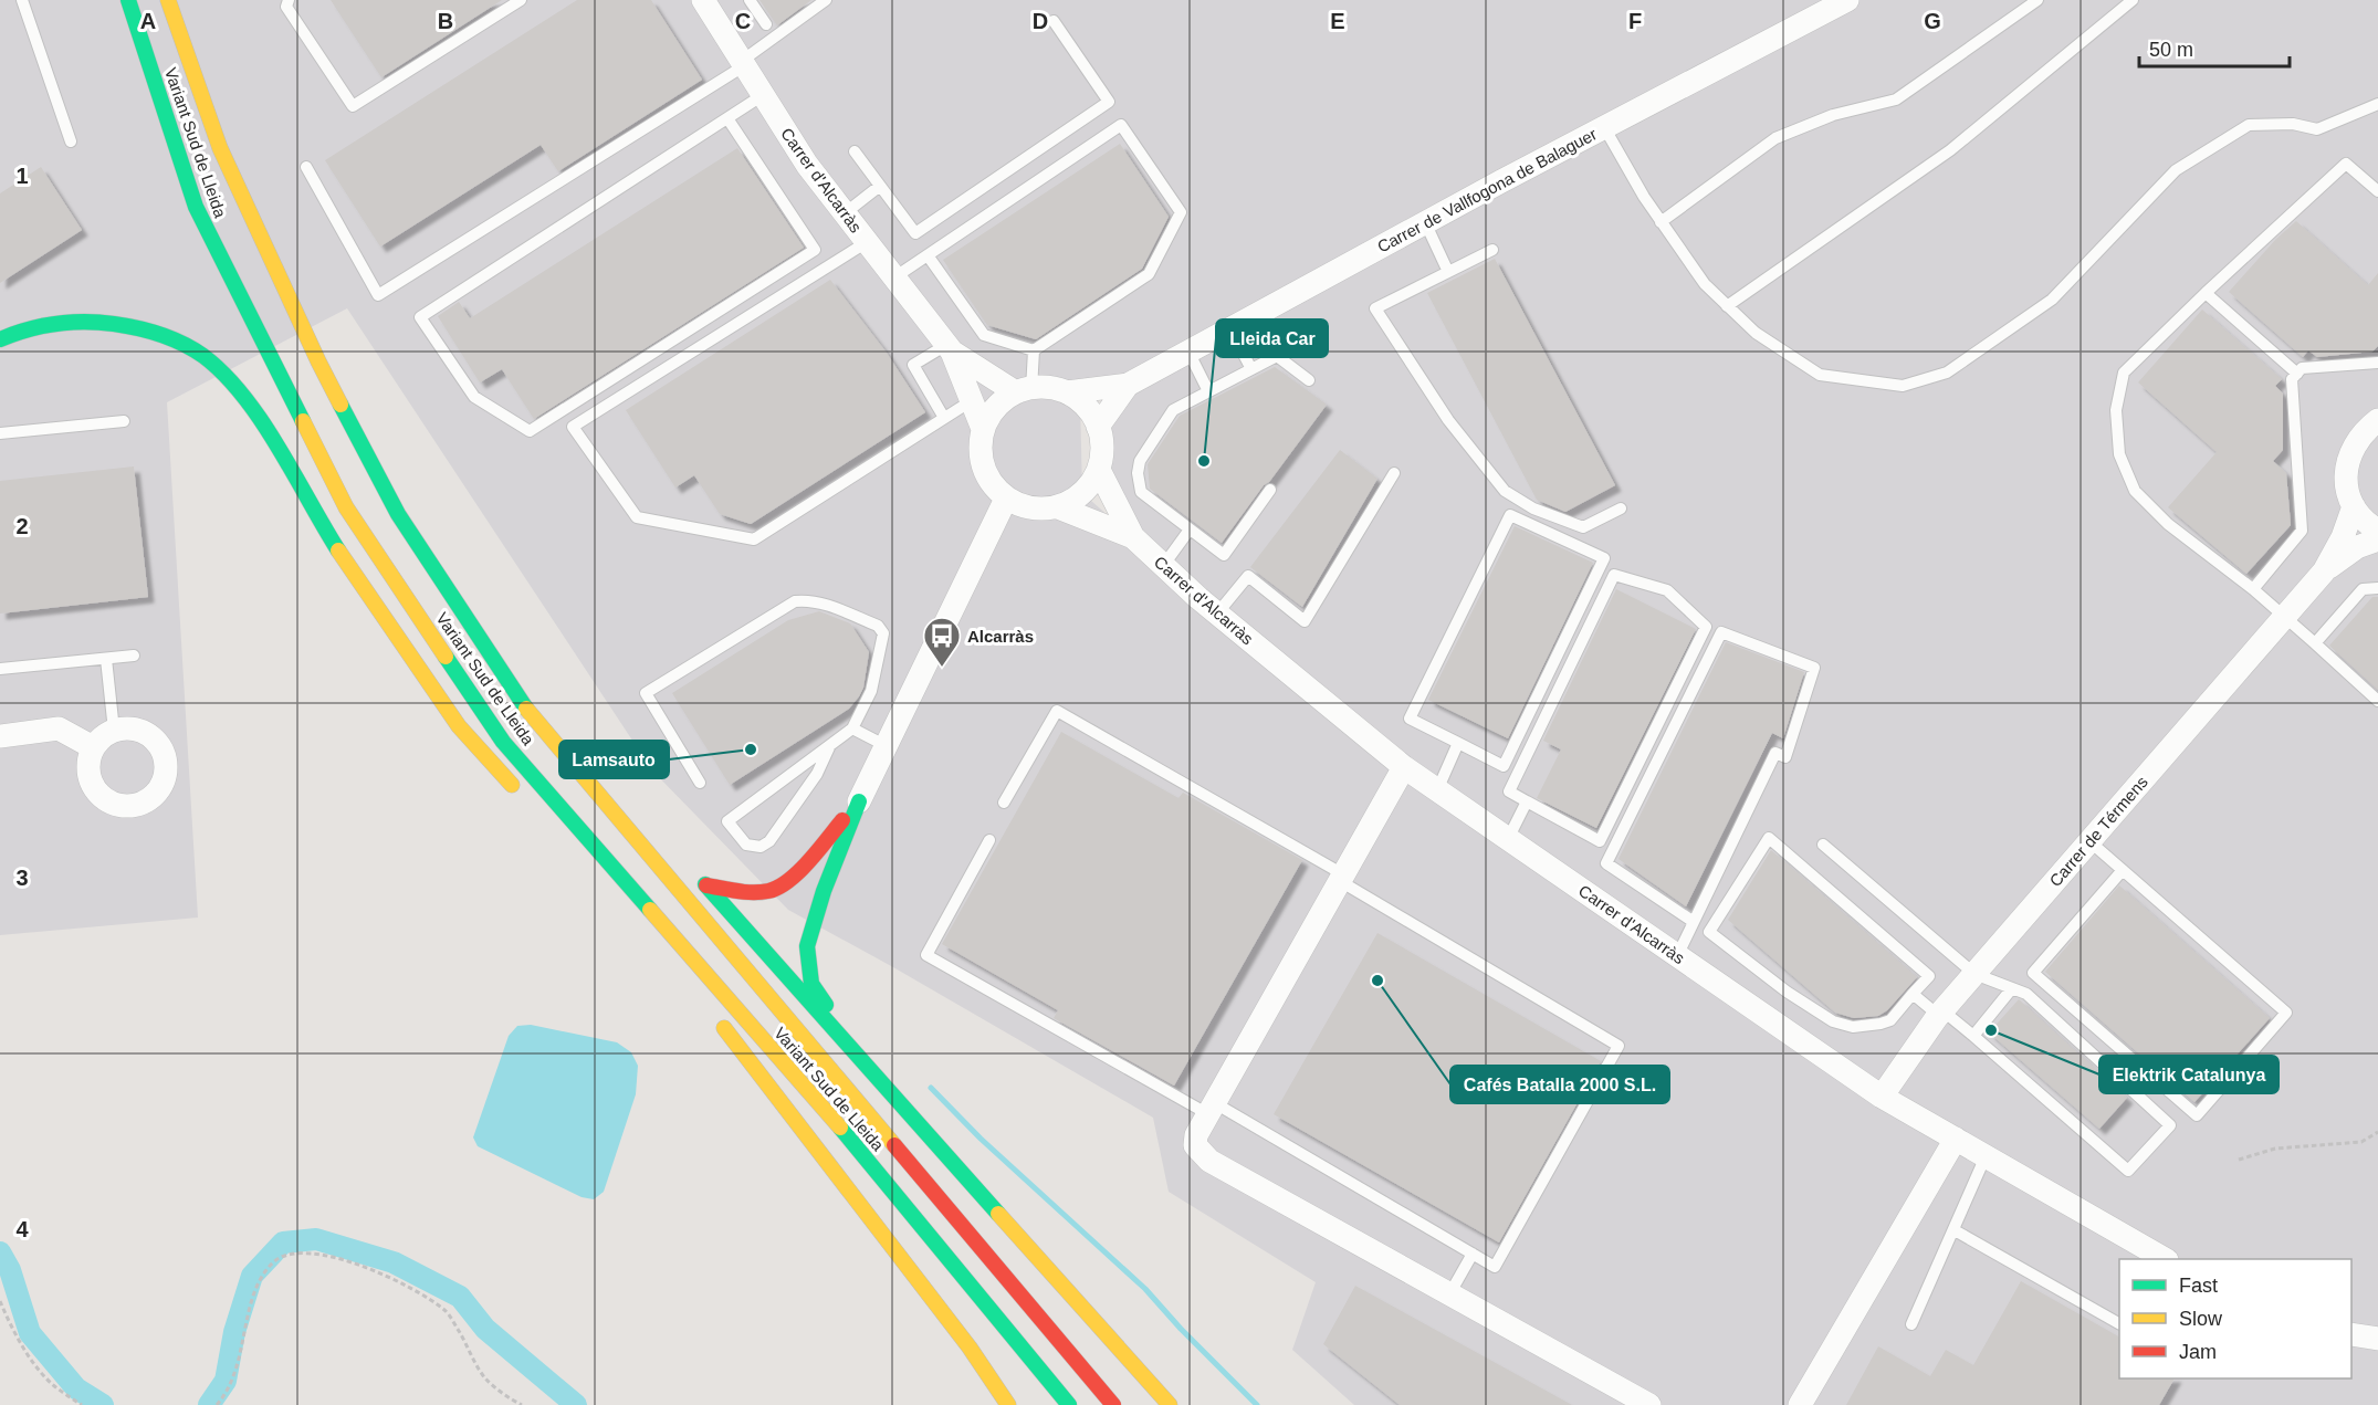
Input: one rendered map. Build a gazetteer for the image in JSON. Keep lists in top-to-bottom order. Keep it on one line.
{"streets":{"highway":["Variant Sud de Lleida"],"street":["Carrer d'Alcarràs","Carrer de Vallfogona de Balaguer","Carrer de Térmens"]},"crossings":[["Carrer d'Alcarràs","Carrer de Térmens"]],"places":{"other":["Lleida Car","Lamsauto","Cafés Batalla 2000 S.L.","Elektrik Catalunya"],"bus stop":["Alcarràs"]},"legend":["Fast","Slow","Jam"],"scale_bar":"50 m","grid":{"columns":["A","B","C","D","E","F","G"],"rows":["1","2","3","4"]}}
